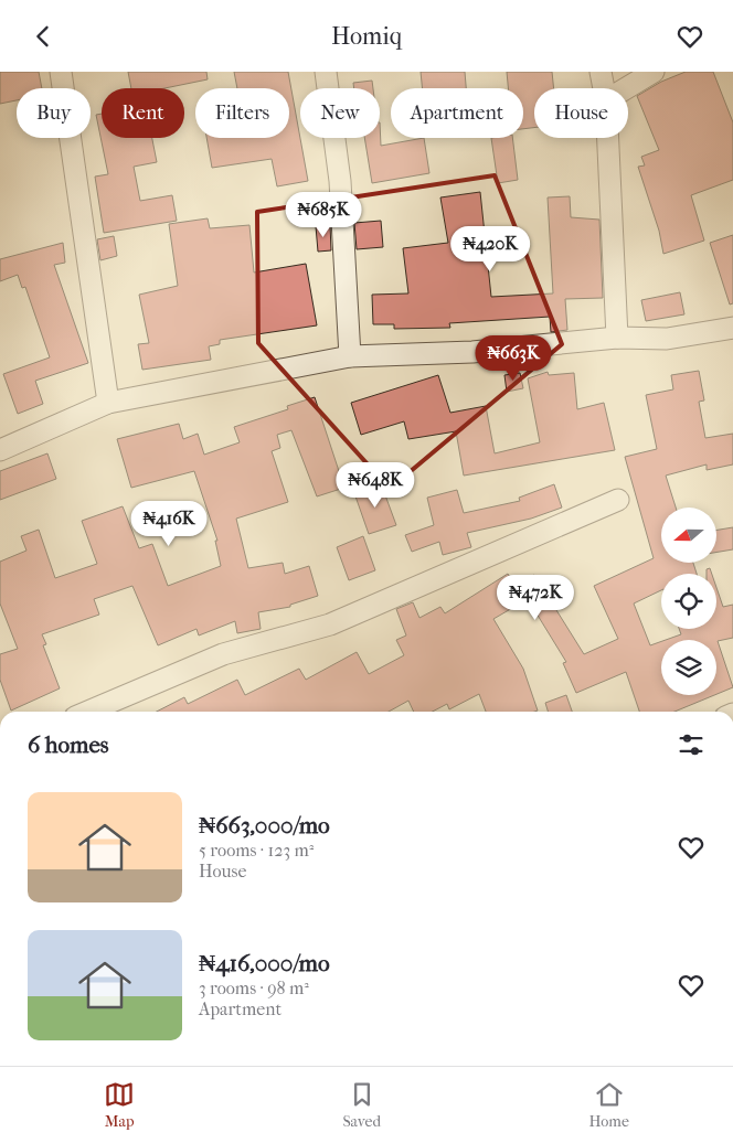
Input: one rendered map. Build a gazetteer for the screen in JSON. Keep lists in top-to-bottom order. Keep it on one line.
{"north":"left","page":{"header":"Homiq","chip":["Buy","Rent","Filters","New","Apartment","House"],"price":["₦685K","₦420K","₦663K","₦648K","₦416K","₦472K"],"heading":"6 homes","list":[{"name":"₦663,000/mo","note":"5 rooms · 123 m² · House"},{"name":"₦416,000/mo","note":"3 rooms · 98 m² · Apartment"}],"tabs":["Map","Saved","Home"]}}
